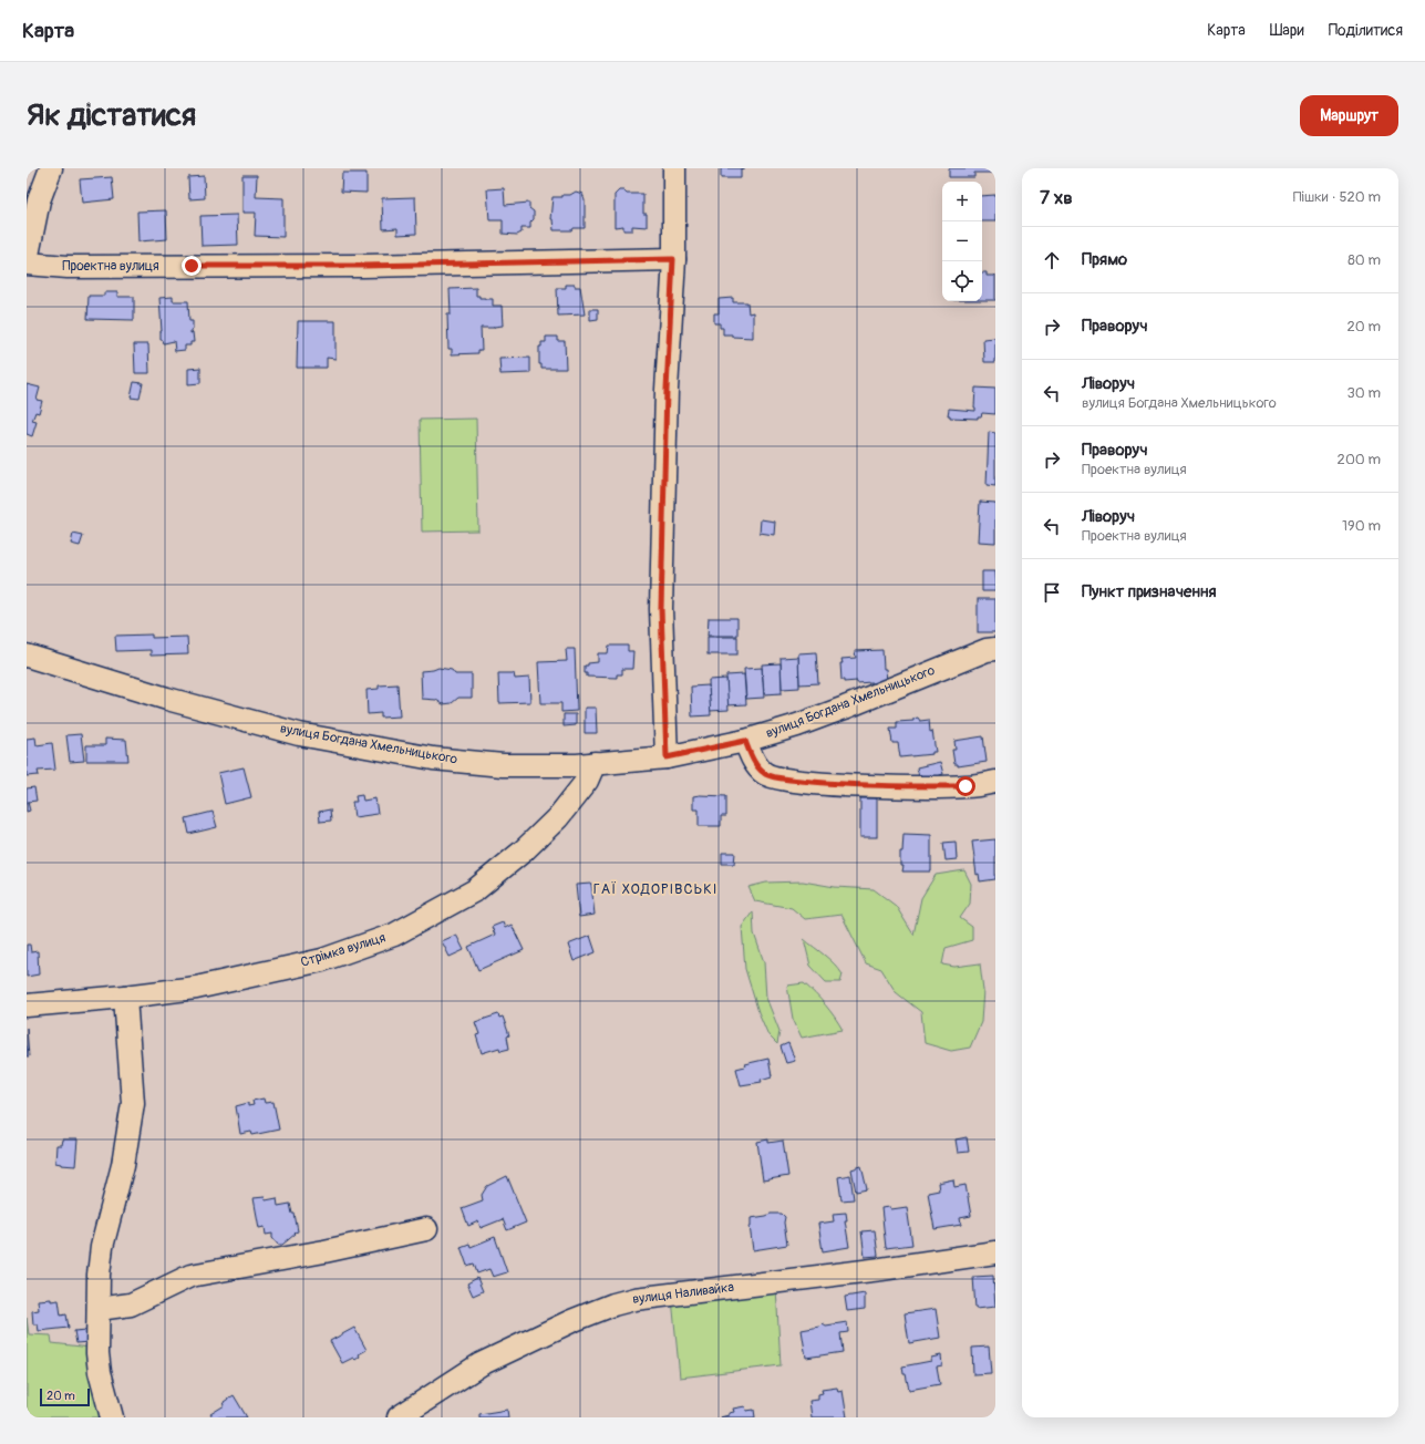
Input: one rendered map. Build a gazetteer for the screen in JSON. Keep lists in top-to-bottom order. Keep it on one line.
{"streets":{"street":["Проектна вулиця","вулиця Богдана Хмельницького","Стрімка вулиця","вулиця Наливайка"]},"crossings":[["вулиця Богдана Хмельницького","Стрімка вулиця"]],"districts":["ГАЇ ХОДОРІВСЬКІ"],"scale_bar":"20 m","page":{"header":"Карта","nav":["Карта","Шари","Поділитися"],"buttons":"Маршрут","title":"Як дістатися","heading":["7 хв","Пішки · 520 m"],"map_buttons":["+","−"],"list":[["Прямо","80 m"],["Праворуч","20 m"],["Ліворуч","вулиця Богдана Хмельницького","30 m"],["Праворуч","Проектна вулиця","200 m"],["Ліворуч","Проектна вулиця","190 m"],"Пункт призначення"],"scale":"20 m"}}
